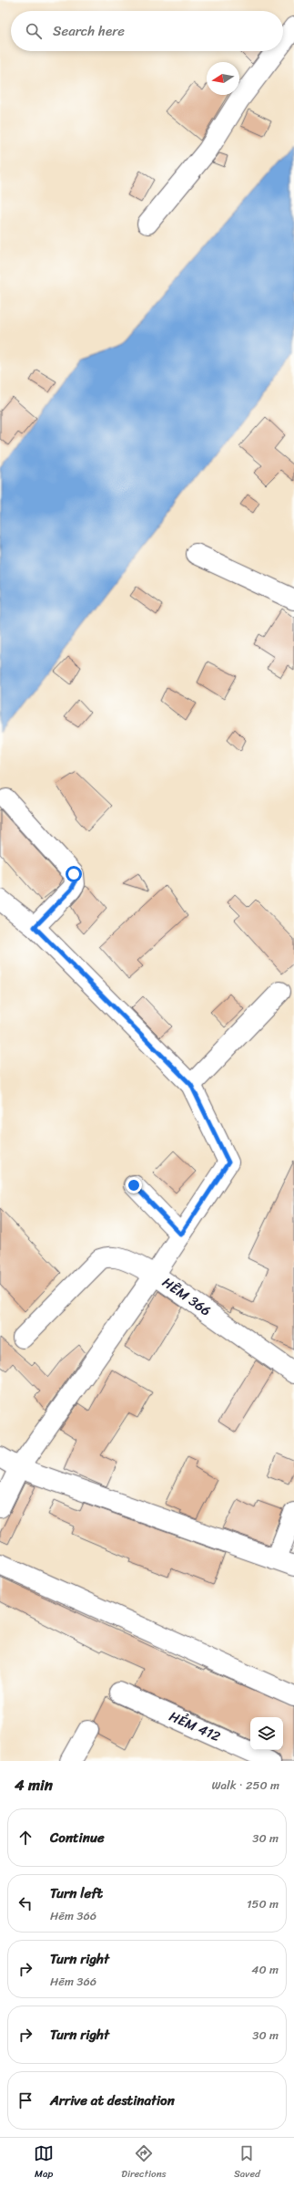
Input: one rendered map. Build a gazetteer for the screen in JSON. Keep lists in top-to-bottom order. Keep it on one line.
{"streets":{"street":["HẼM 366","HẺM 412"]},"north":"left","page":{"search":"Search here","heading":["4 min","Walk · 250 m"],"list":[["Continue","30 m"],["Turn left","Hẽm 366","150 m"],["Turn right","Hẽm 366","40 m"],["Turn right","30 m"],"Arrive at destination"],"nav":["Map","Directions","Saved"]}}
